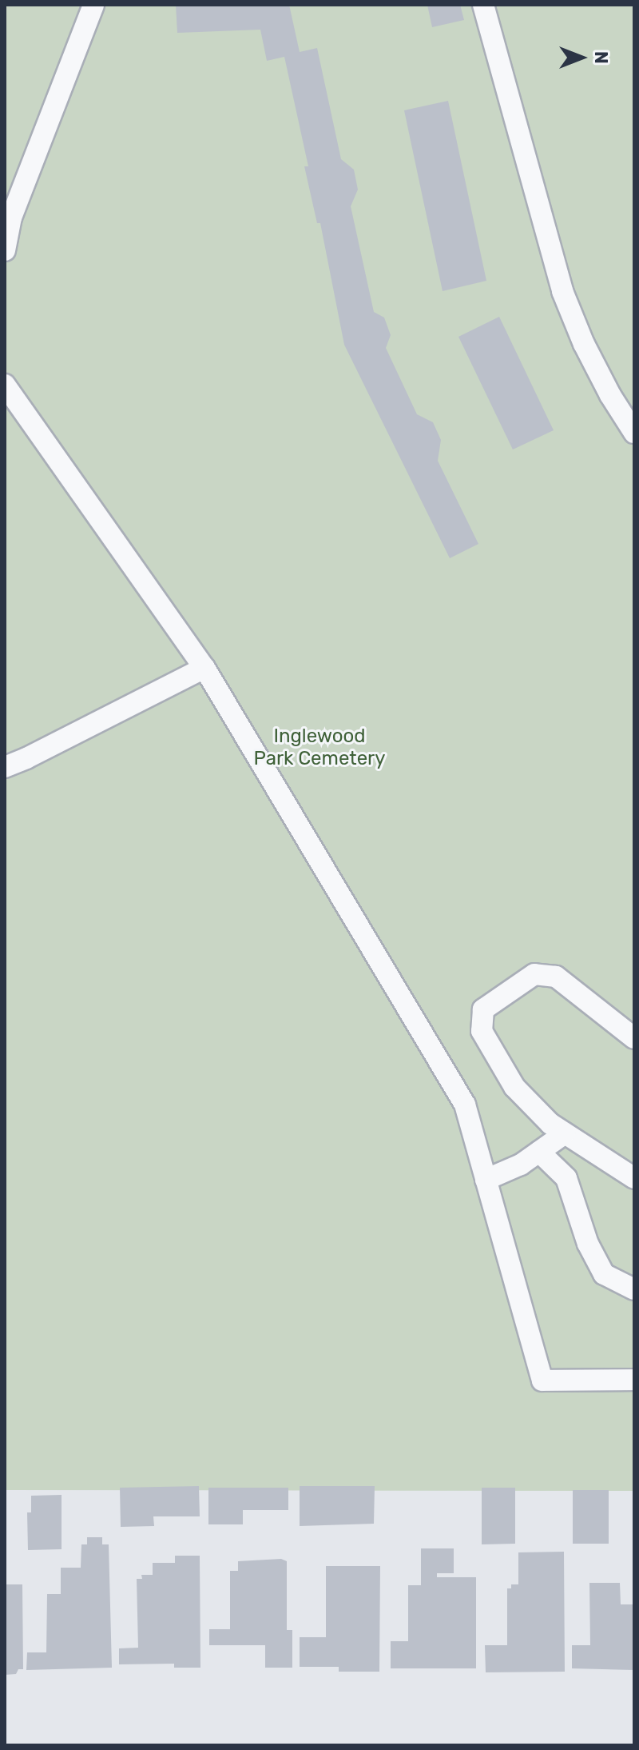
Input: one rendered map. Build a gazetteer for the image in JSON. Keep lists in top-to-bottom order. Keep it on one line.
{"parks":["Inglewood Park Cemetery"],"north":"right"}
